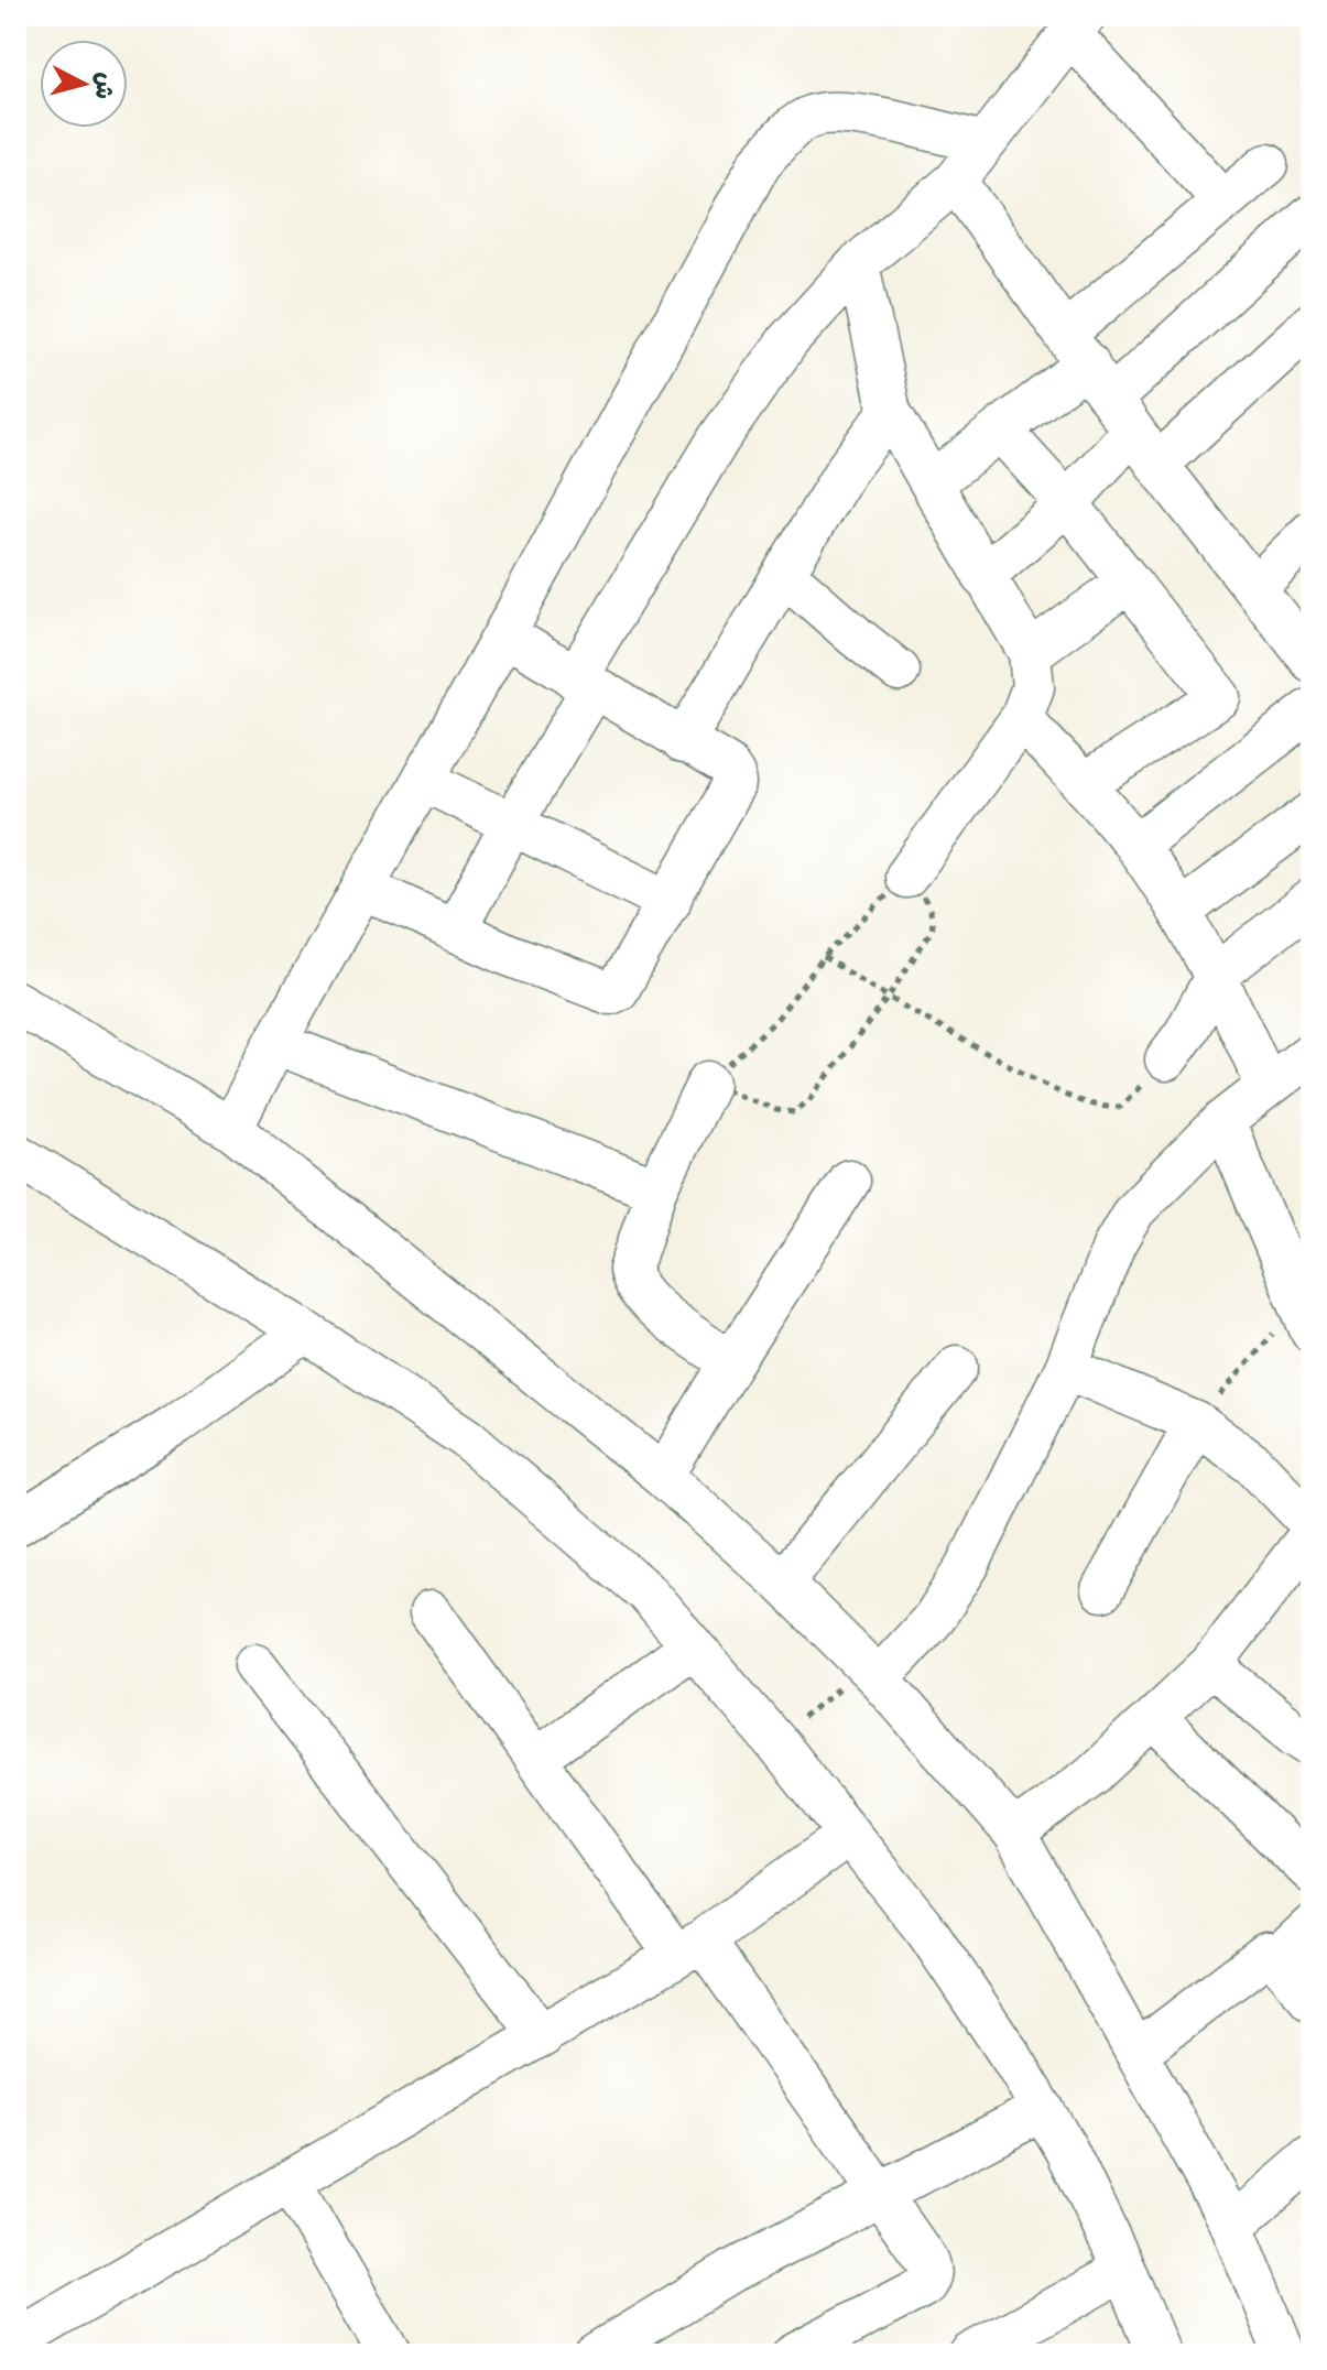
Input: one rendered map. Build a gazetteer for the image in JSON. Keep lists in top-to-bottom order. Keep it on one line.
{"north":"right"}
